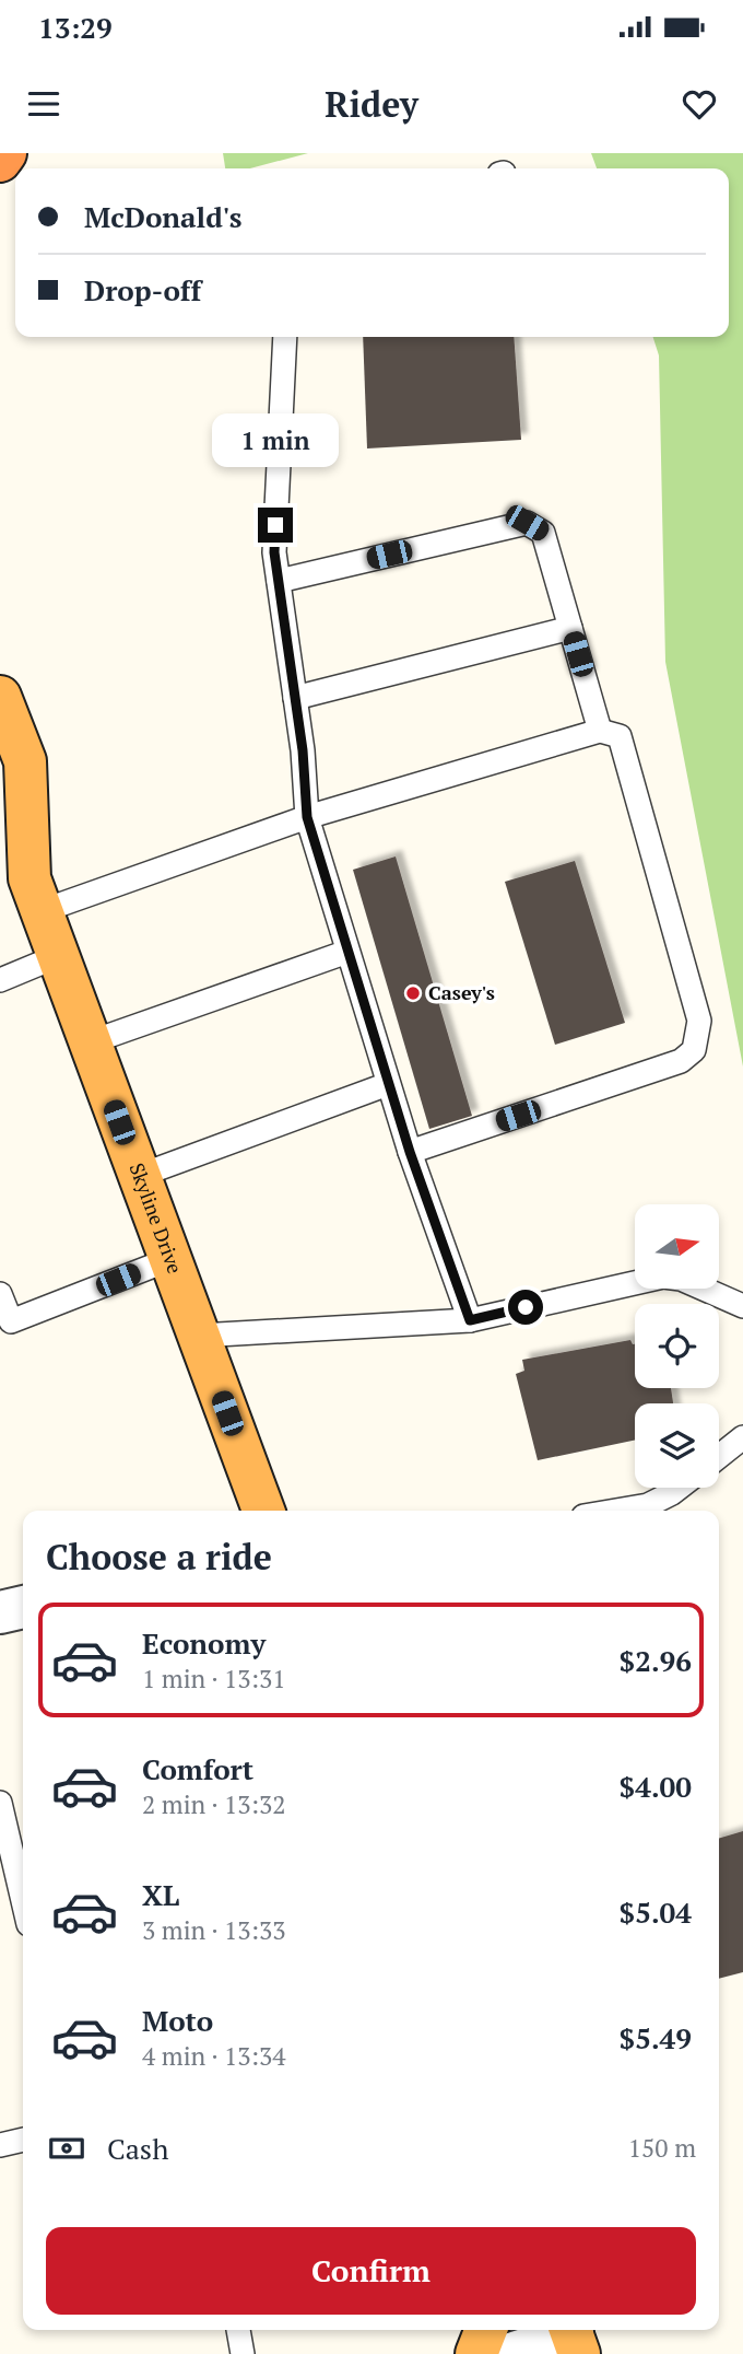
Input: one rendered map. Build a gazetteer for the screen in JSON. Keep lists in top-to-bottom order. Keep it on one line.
{"streets":{"highway":["Skyline Drive"]},"places":["Casey's"],"north":"right","page":{"status":"13:29","header":"Ridey","banner":["McDonald's","Drop-off"],"bubble":"1 min","heading":"Choose a ride","list":[{"name":"Economy","note":"1 min · 13:31","value":"$2.96"},{"name":"Comfort","note":"2 min · 13:32","value":"$4.00"},{"name":"XL","note":"3 min · 13:33","value":"$5.04"},{"name":"Moto","note":"4 min · 13:34","value":"$5.49"}],"pay":["Cash","150 m"],"buttons":"Confirm"}}
